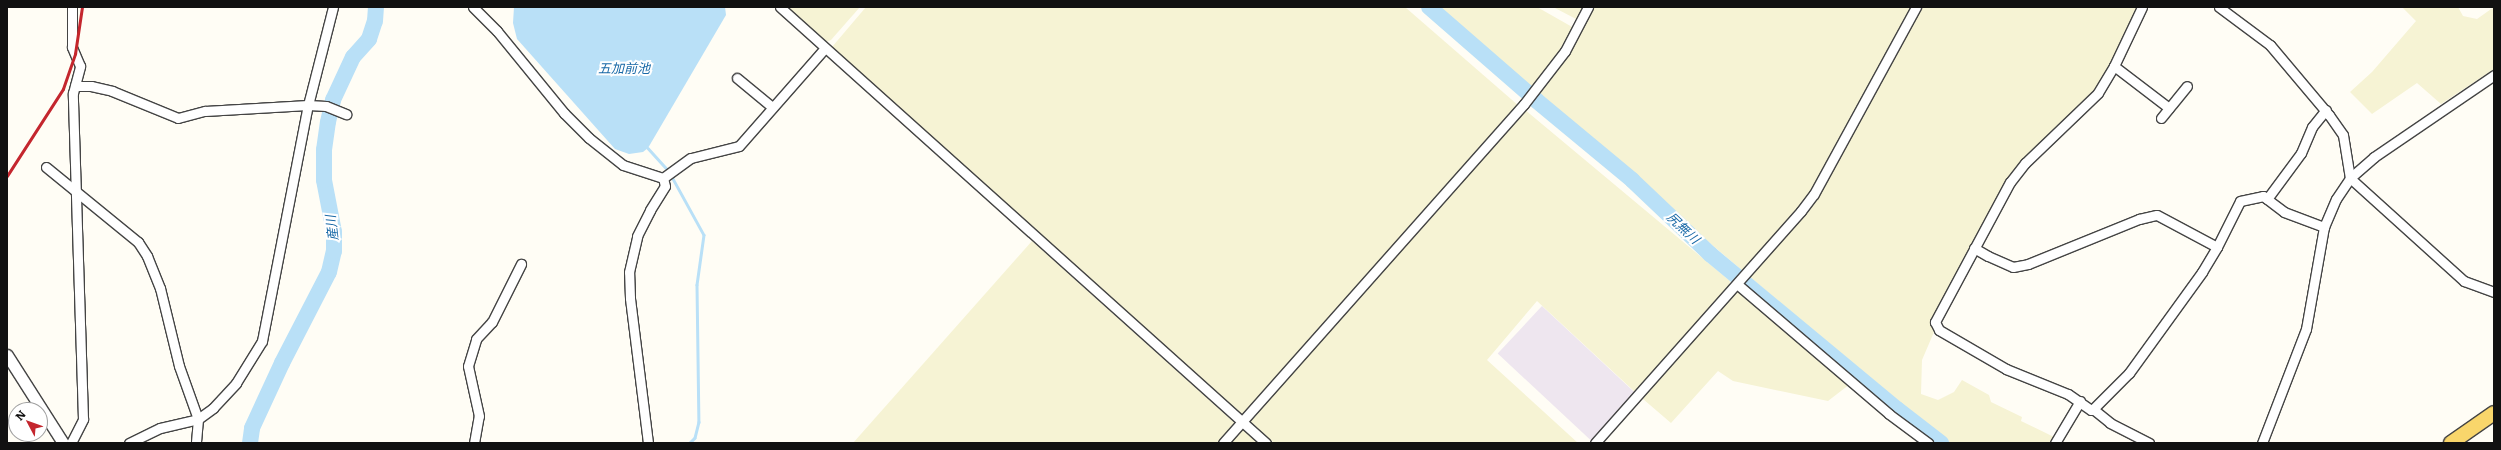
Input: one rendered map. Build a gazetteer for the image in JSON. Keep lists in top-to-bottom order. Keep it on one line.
{"water":["五加前池","産川","尻無川"],"north":"top left"}
